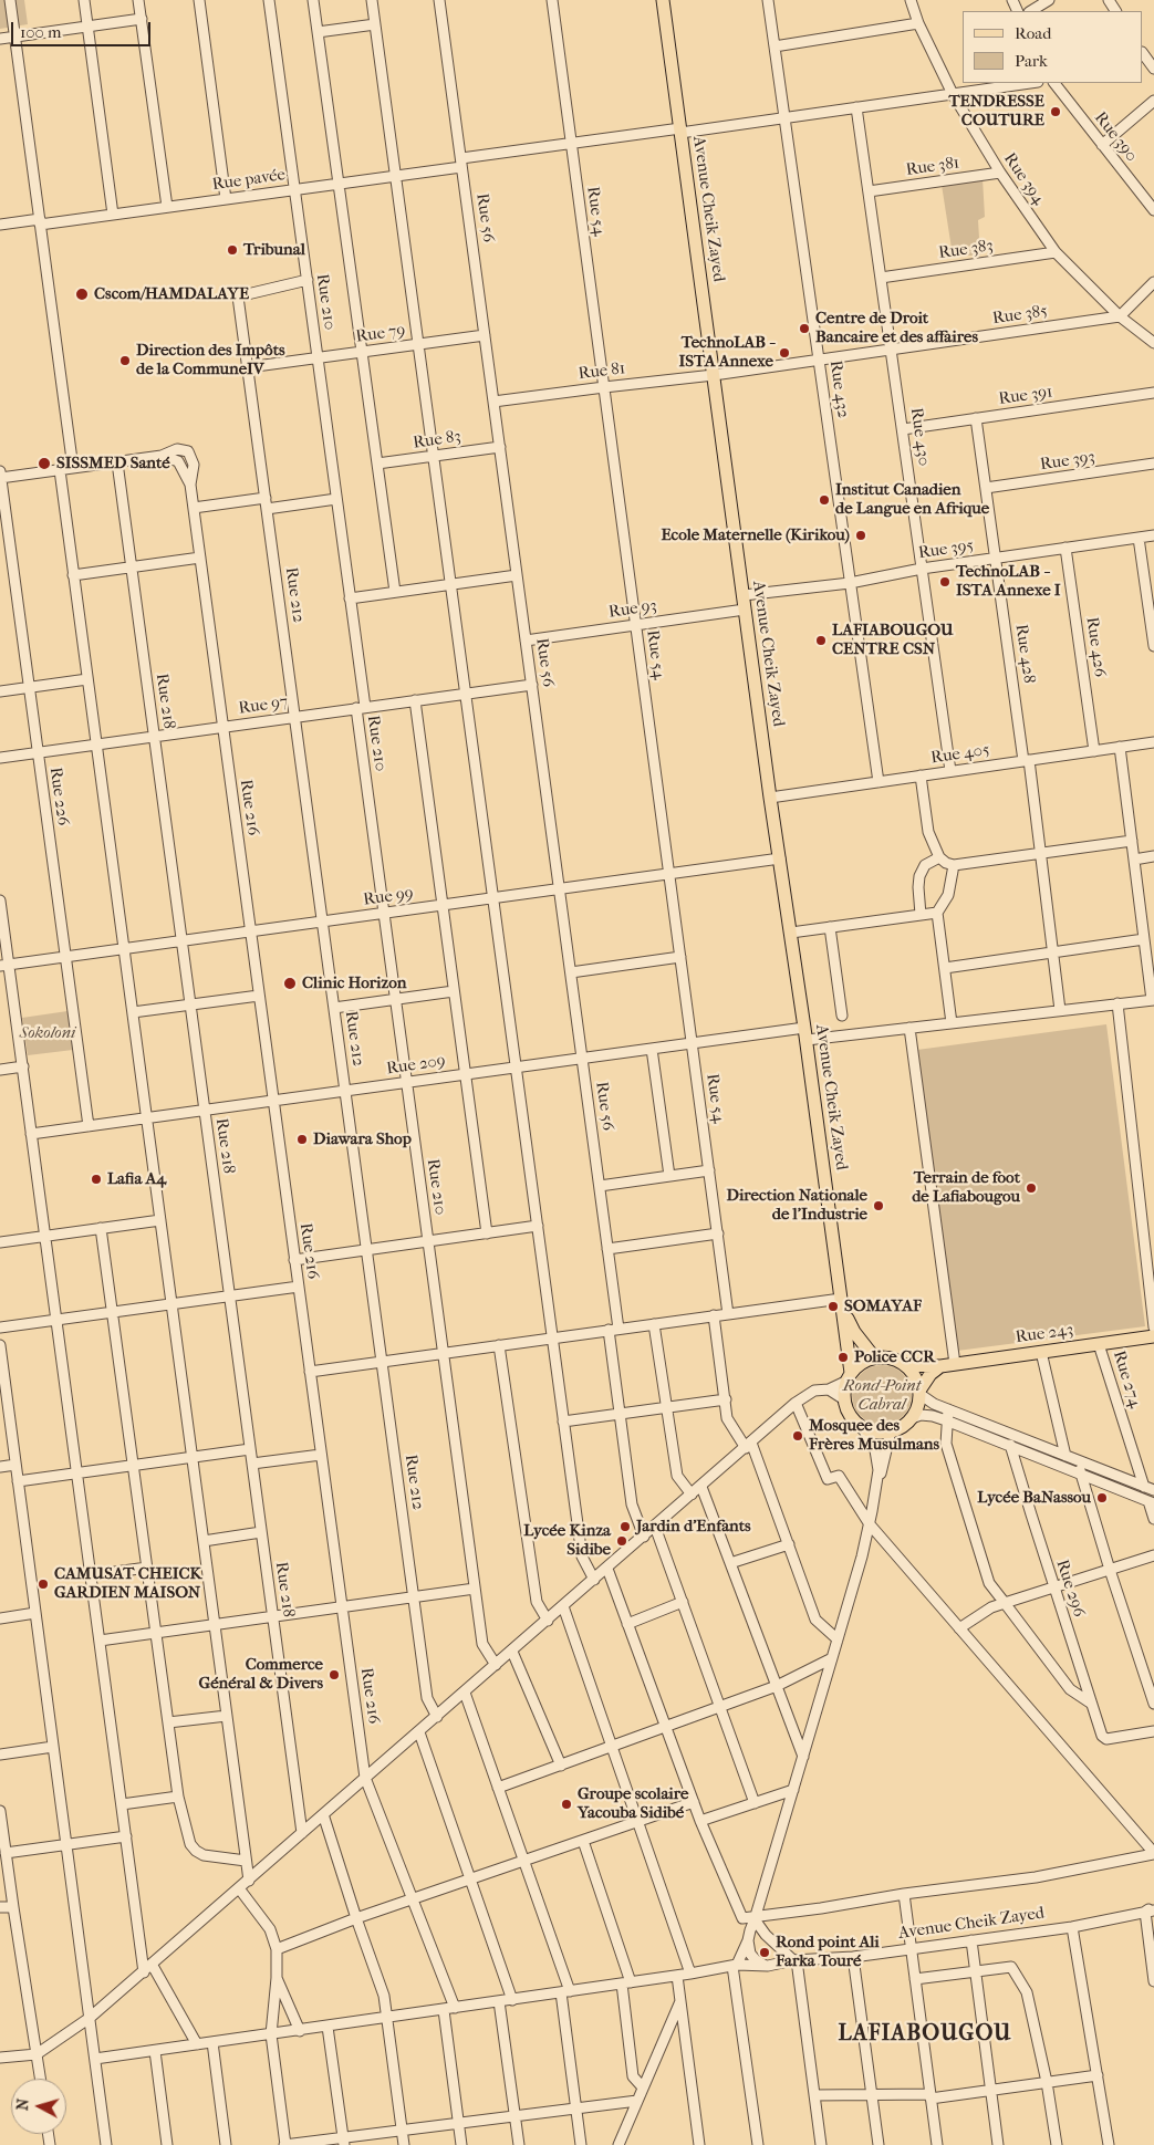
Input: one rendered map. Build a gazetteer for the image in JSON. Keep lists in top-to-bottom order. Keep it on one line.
{"streets":{"main road":["Avenue Cheik Zayed","Rue 243"],"street":["Rue 390","Rue 381","Rue 394","Rue pavée","Rue 54","Rue 56","Rue 383","Rue 210","Rue 385","Rue 79","Rue 81","Rue 432","Rue 391","Rue 430","Rue 83","Rue 393","Rue 395","Rue 212","Rue 93","Rue 426","Rue 428","Rue 218","Rue 97","Rue 405","Rue 226","Rue 216","Rue 99","Rue 209","Rue 274","Rue 296"]},"crossings":[["Rue 381","Rue 394"],["Rue 381","Rue 430"],["Rue 394","Rue 383"],["Rue 394","Rue 385"],["Rue pavée","Avenue Cheik Zayed"],["Rue pavée","Rue 54"],["Rue pavée","Rue 56"],["Rue pavée","Rue 210"],["Avenue Cheik Zayed","Rue 385"],["Avenue Cheik Zayed","Rue 81"],["Avenue Cheik Zayed","Rue 395"],["Avenue Cheik Zayed","Rue 93"],["Avenue Cheik Zayed","Rue 405"],["Avenue Cheik Zayed","Rue 216"],["Avenue Cheik Zayed","Rue 99"],["Avenue Cheik Zayed","Rue 209"],["Avenue Cheik Zayed","Rue 243"],["Rue 54","Rue 81"],["Rue 54","Rue 93"],["Rue 54","Rue 99"],["Rue 54","Rue 209"],["Rue 56","Rue 79"],["Rue 56","Rue 81"],["Rue 56","Rue 83"],["Rue 56","Rue 93"],["Rue 56","Rue 97"],["Rue 56","Rue 99"],["Rue 56","Rue 209"],["Rue 383","Rue 430"],["Rue 210","Rue 79"],["Rue 210","Rue 212"],["Rue 210","Rue 97"],["Rue 210","Rue 99"],["Rue 210","Rue 209"],["Rue 385","Rue 81"],["Rue 385","Rue 432"],["Rue 385","Rue 430"],["Rue 79","Rue 212"],["Rue 432","Rue 395"],["Rue 432","Rue 405"],["Rue 391","Rue 430"],["Rue 391","Rue 428"],["Rue 430","Rue 395"],["Rue 430","Rue 405"],["Rue 393","Rue 428"],["Rue 395","Rue 426"],["Rue 395","Rue 428"],["Rue 212","Rue 97"],["Rue 212","Rue 99"],["Rue 212","Rue 209"],["Rue 426","Rue 405"],["Rue 428","Rue 405"],["Rue 428","Rue 209"],["Rue 218","Rue 97"],["Rue 218","Rue 216"],["Rue 218","Rue 99"],["Rue 218","Rue 209"],["Rue 97","Rue 226"],["Rue 97","Rue 216"],["Rue 226","Rue 99"],["Rue 226","Rue 209"],["Rue 216","Rue 99"],["Rue 216","Rue 209"],["Rue 243","Rue 274"]],"districts":["LAFIABOUGOU"],"parks":["Sokoloni","Rond-Point Cabral"],"places":["TENDRESSE COUTURE","Tribunal","Cscom/HAMDALAYE","Centre de Droit Bancaire et des affaires","TechnoLAB - ISTA Annexe","Direction des Impôts de la CommuneIV","SISSMED Santé","Institut Canadien de Langue en Afrique","Ecole Maternelle (Kirikou)","TechnoLAB - ISTA Annexe I","LAFIABOUGOU CENTRE CSN","Clinic Horizon","Diawara Shop","Lafia A4","Terrain de foot de Lafiabougou","Direction Nationale de l'Industrie","SOMAYAF","Police CCR","Mosquee des Frères Musulmans","Lycée BaNassou","Jardin d'Enfants","Lycée Kinza Sidibe","CAMUSAT CHEICK GARDIEN MAISON","Commerce Général & Divers","Groupe scolaire Yacouba Sidibé","Rond point Ali Farka Touré"],"legend":["Road","Park"],"scale_bar":"100 m","north":"left"}
